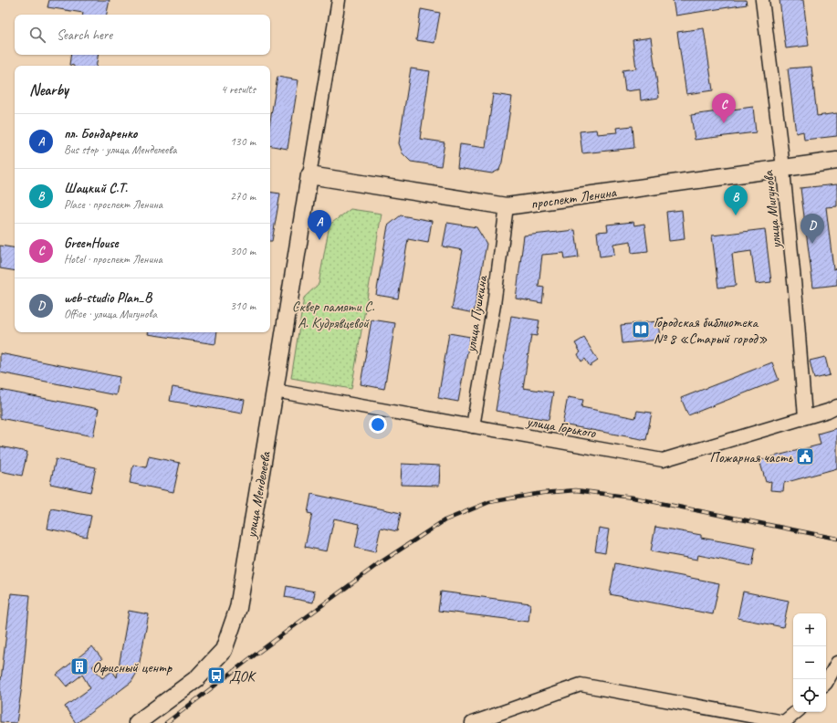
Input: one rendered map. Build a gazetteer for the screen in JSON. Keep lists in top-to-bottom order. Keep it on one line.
{"streets":{"main road":["проспект Ленина","улица Менделеева"],"street":["улица Мигунова","улица Пушкина","улица Горького"]},"crossings":[["проспект Ленина","улица Мигунова"],["проспект Ленина","улица Пушкина"],["проспект Ленина","улица Менделеева"],["улица Мигунова","улица Горького"],["улица Пушкина","улица Горького"],["улица Горького","улица Менделеева"]],"parks":["Сквер памяти С. А. Кудрявцевой"],"places":{"library":["Городская библиотека № 8 «Старый город»"],"public building":["Пожарная часть"],"building":["Офисный центр"],"bus stop":["ДОК"]},"page":{"search":"Search here","heading":["Nearby","4 results"],"pins":["C","B","A","D"],"list":[{"mark":"A","name":"пл. Бондаренко","note":"Bus stop · улица Менделеева","value":"130 m"},{"mark":"B","name":"Шацкий С.Т.","note":"Place · проспект Ленина","value":"270 m"},{"mark":"C","name":"GreenHouse","note":"Hotel · проспект Ленина","value":"300 m"},{"mark":"D","name":"web-studio Plan_B","note":"Office · улица Мигунова","value":"310 m"}],"map_buttons":["+","−"]}}
